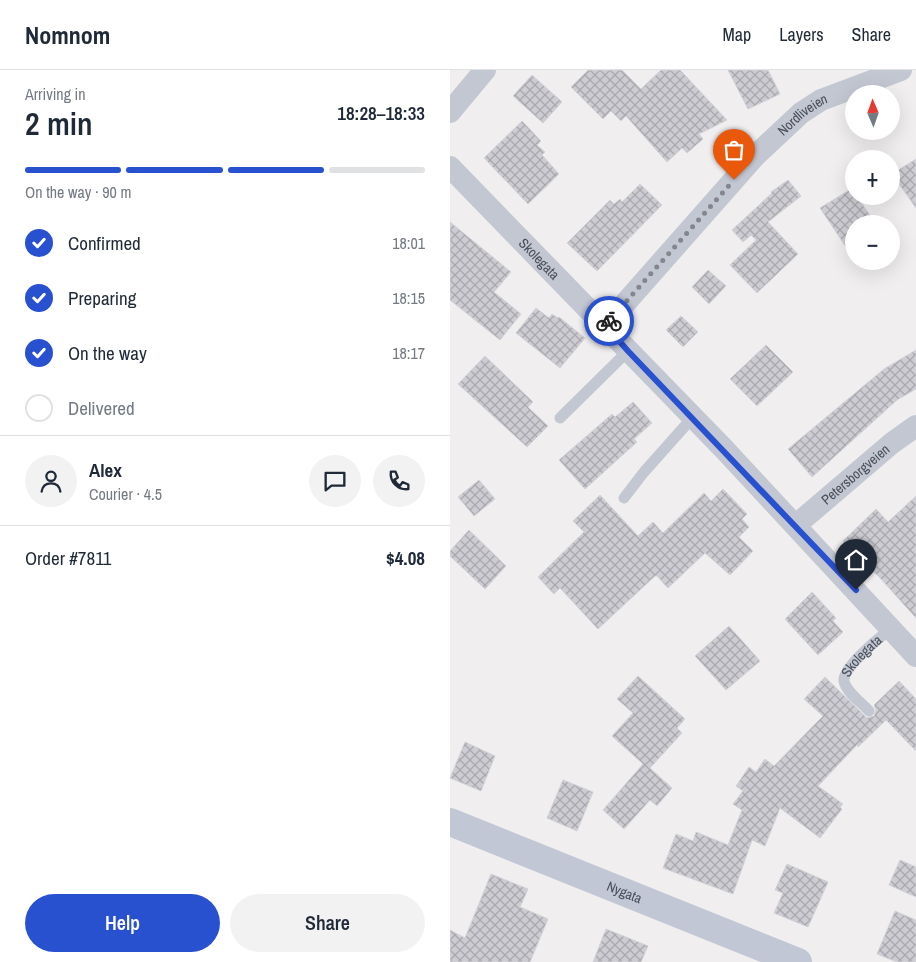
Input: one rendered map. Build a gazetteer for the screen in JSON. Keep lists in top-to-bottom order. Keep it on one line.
{"streets":{"main road":["Nygata"],"street":["Nordliveien","Skolegata","Petersborgveien"]},"crossings":[["Nordliveien","Skolegata"],["Skolegata","Petersborgveien"]],"north":"top","page":{"header":"Nomnom","nav":["Map","Layers","Share"],"heading":["2 min","Arriving in","18:28–18:33"],"panel":["Alex","Courier · 4.5","Order #7811","$4.08"],"map_buttons":["+","−"],"bar":"On the way · 90 m","list":[["Confirmed","18:01"],["Preparing","18:15"],["On the way","18:17"],"Delivered"],"buttons":["Help","Share"]}}
